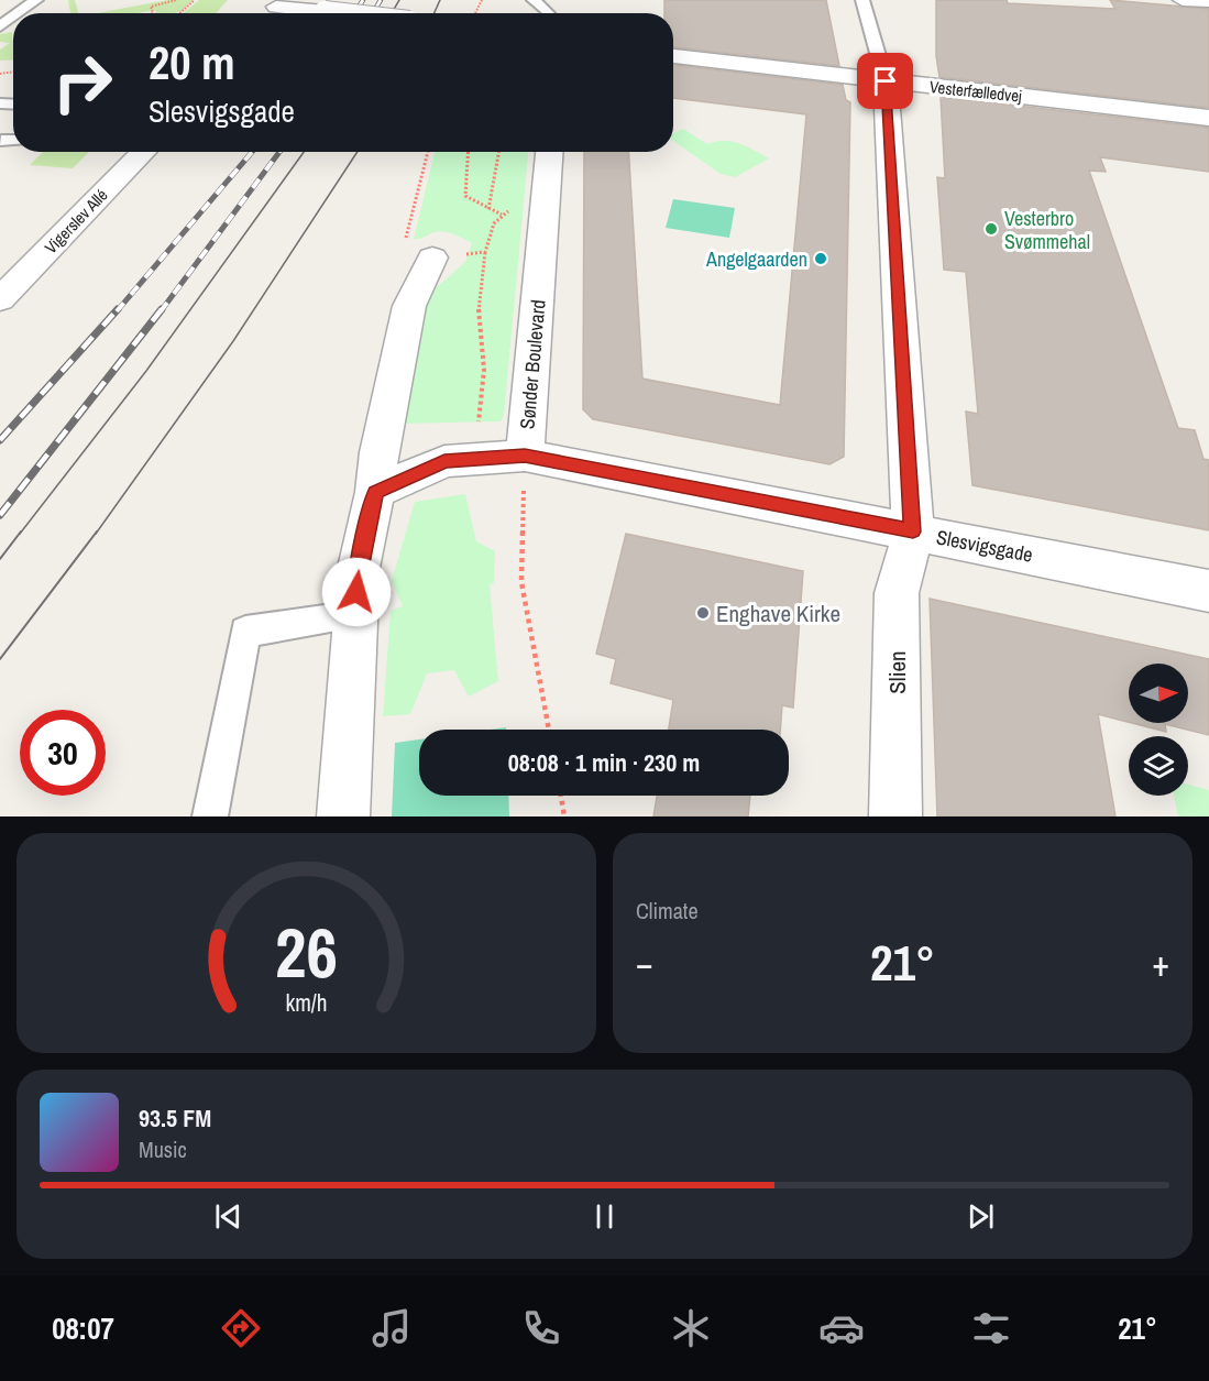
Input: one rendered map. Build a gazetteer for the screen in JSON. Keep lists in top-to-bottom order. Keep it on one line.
{"streets":{"street":["Vesterfælledvej","Vigerslev Allé","Sønder Boulevard","Slesvigsgade","Slien"]},"crossings":[["Vesterfælledvej","Slien"],["Sønder Boulevard","Slesvigsgade"],["Slesvigsgade","Slien"]],"places":["Vesterbro Svømmehal","Angelgaarden","Enghave Kirke"],"north":"right","page":{"turn":["20 m","Slesvigsgade"],"limit":"30","trip":"08:08 · 1 min · 230 m","tile":"Climate","heat":["−","21°","+"],"song":["93.5 FM","Music"],"tabs":["08:07","21°"],"gauge":["26","km/h"]}}
